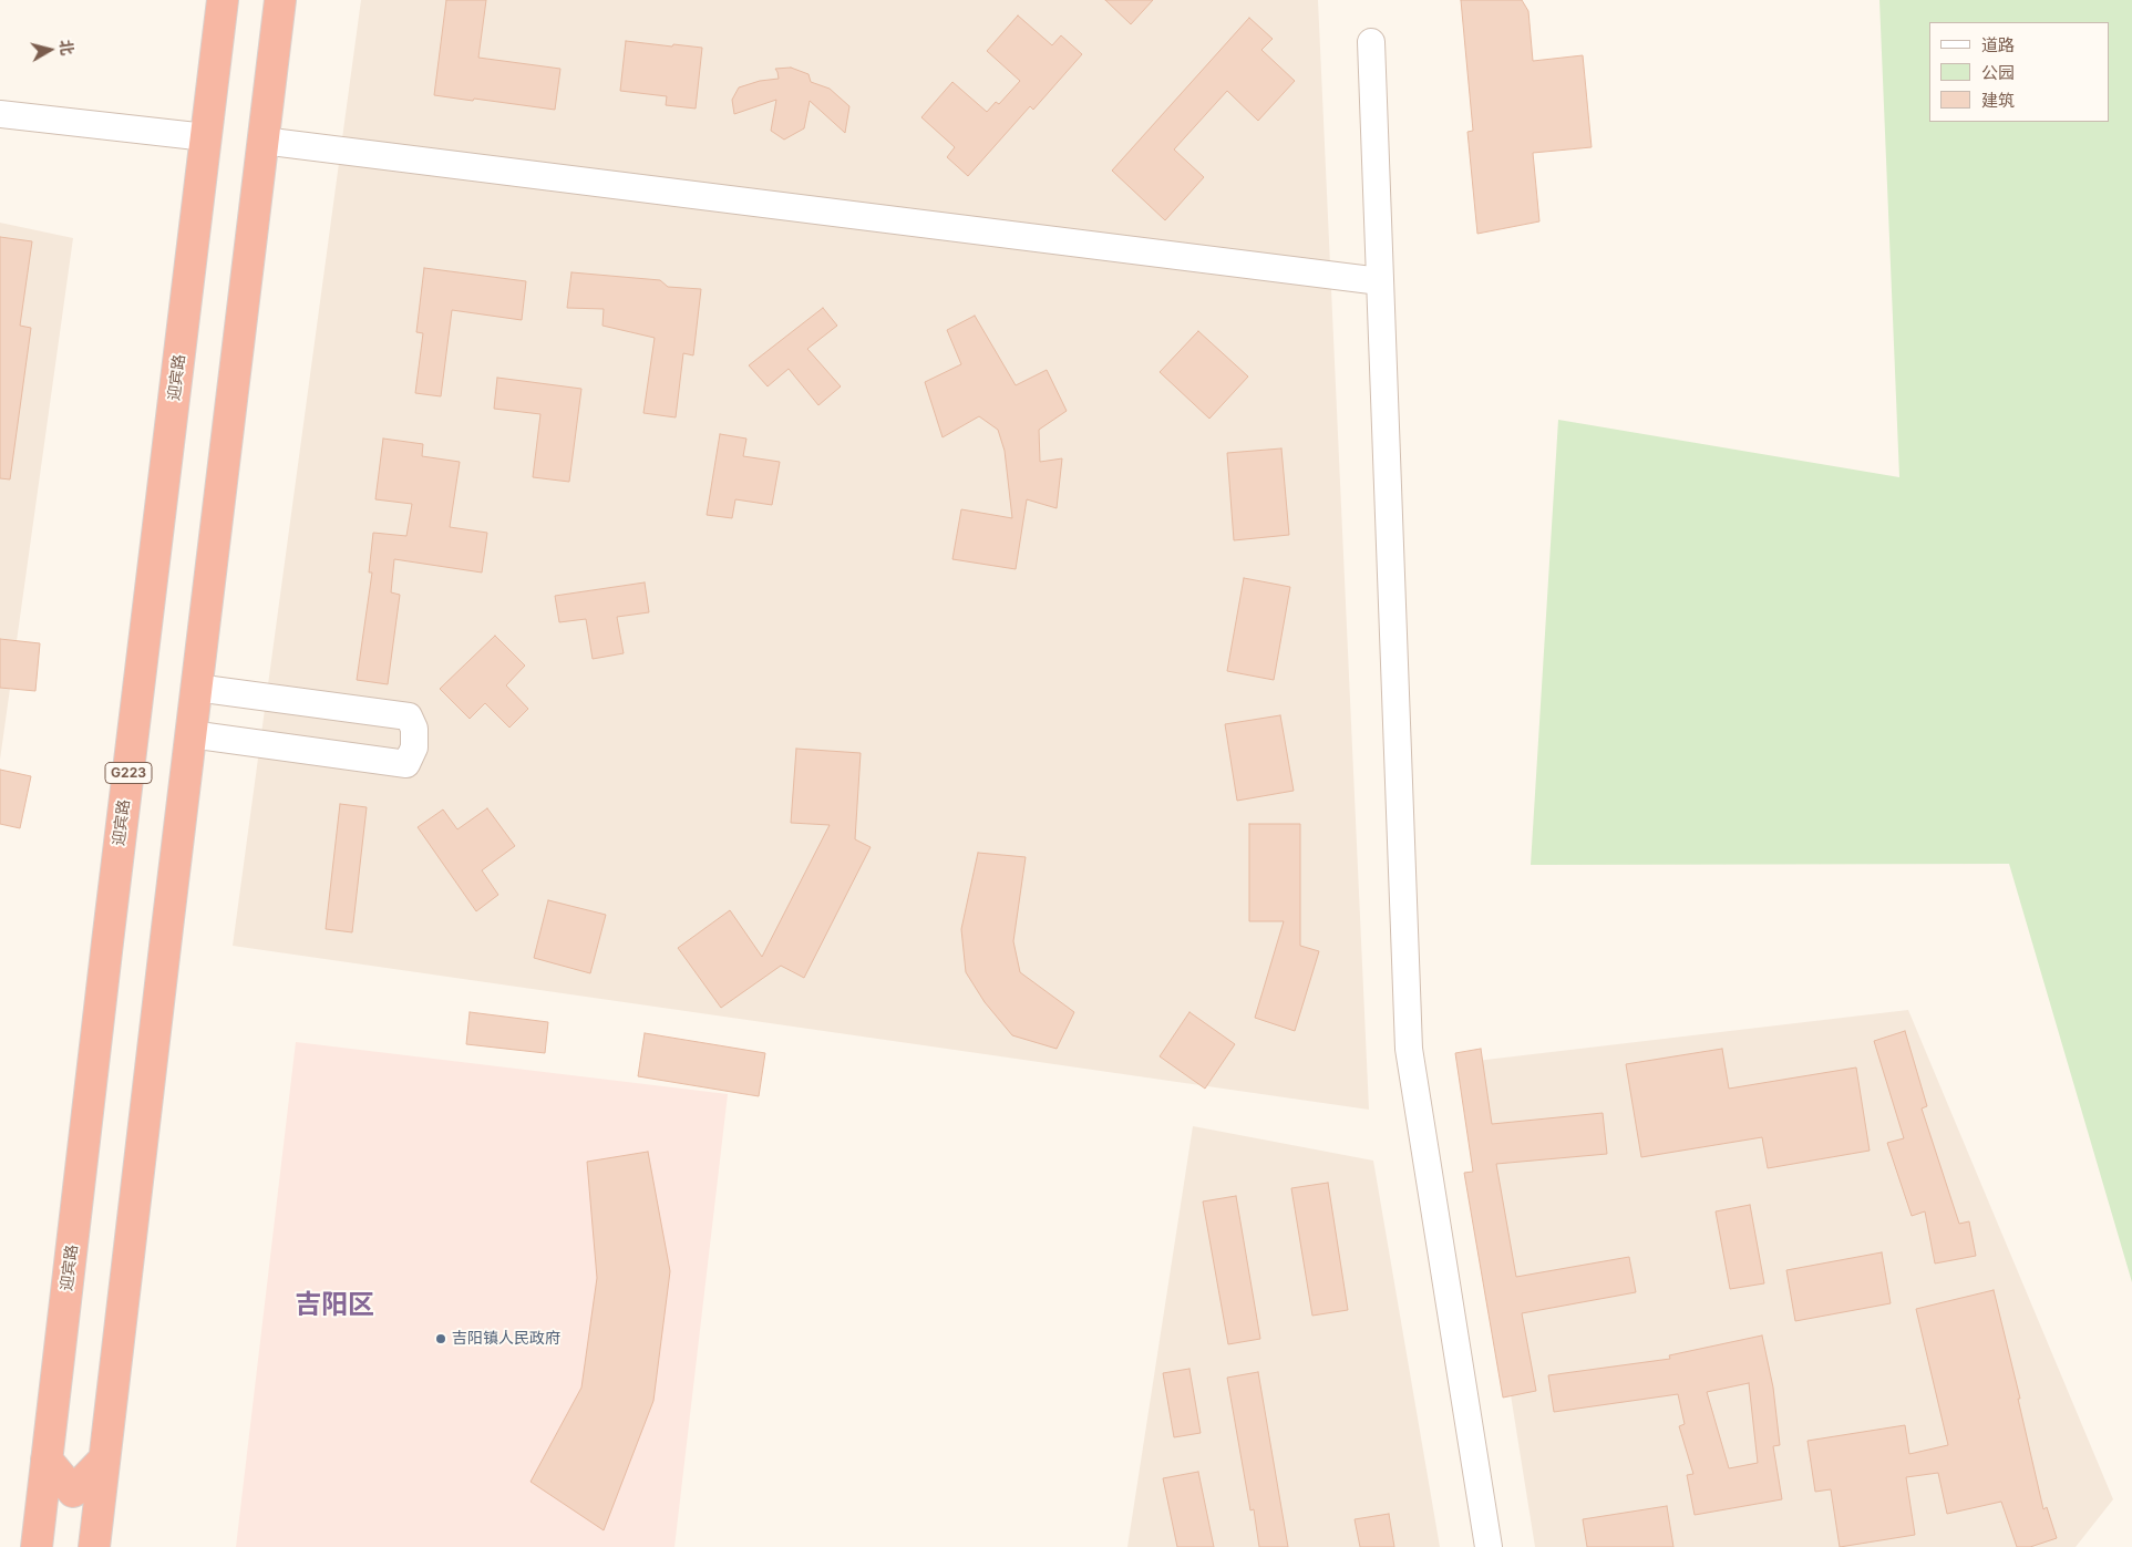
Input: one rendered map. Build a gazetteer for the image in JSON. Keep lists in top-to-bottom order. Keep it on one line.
{"streets":{"highway":["迎宾路","G223"]},"districts":["吉阳区"],"places":["吉阳镇人民政府"],"legend":["道路","公园","建筑"],"north":"right"}
